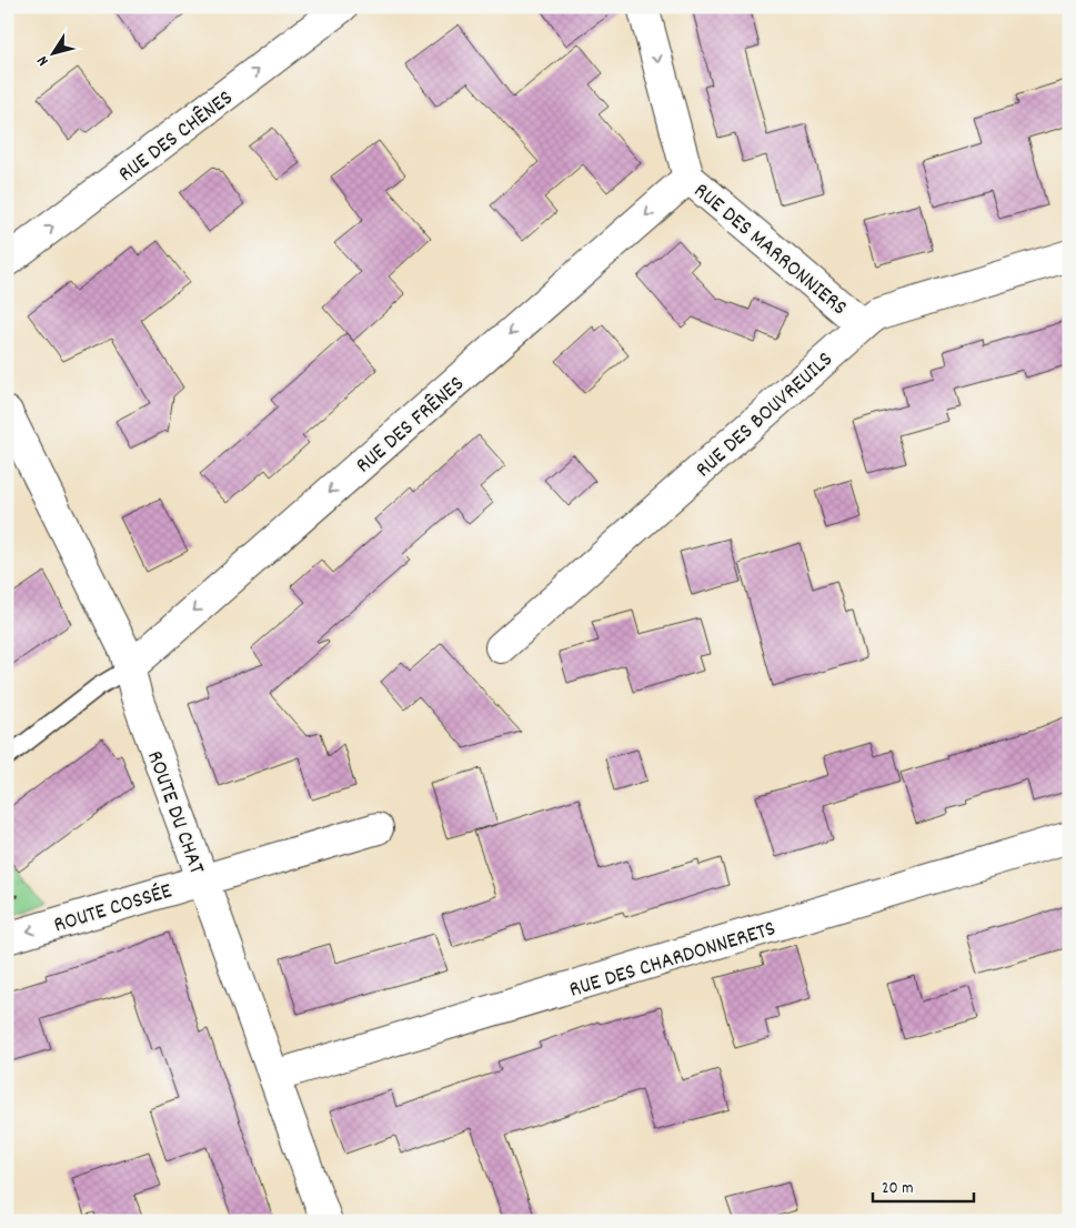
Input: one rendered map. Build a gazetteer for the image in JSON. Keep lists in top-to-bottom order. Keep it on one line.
{"streets":{"street":["RUE DES CHÊNES","RUE DES MARRONNIERS","RUE DES BOUVREUILS","RUE DES FRÊNES","ROUTE DU CHAT","ROUTE COSSÉE","RUE DES CHARDONNERETS"]},"crossings":[["RUE DES MARRONNIERS","RUE DES BOUVREUILS"],["RUE DES MARRONNIERS","RUE DES FRÊNES"],["RUE DES FRÊNES","ROUTE DU CHAT"],["ROUTE DU CHAT","ROUTE COSSÉE"],["ROUTE DU CHAT","RUE DES CHARDONNERETS"]],"one_way":["RUE DES CHÊNES","RUE DES MARRONNIERS","RUE DES FRÊNES","ROUTE COSSÉE"],"scale_bar":"20 m","north":"bottom left"}
